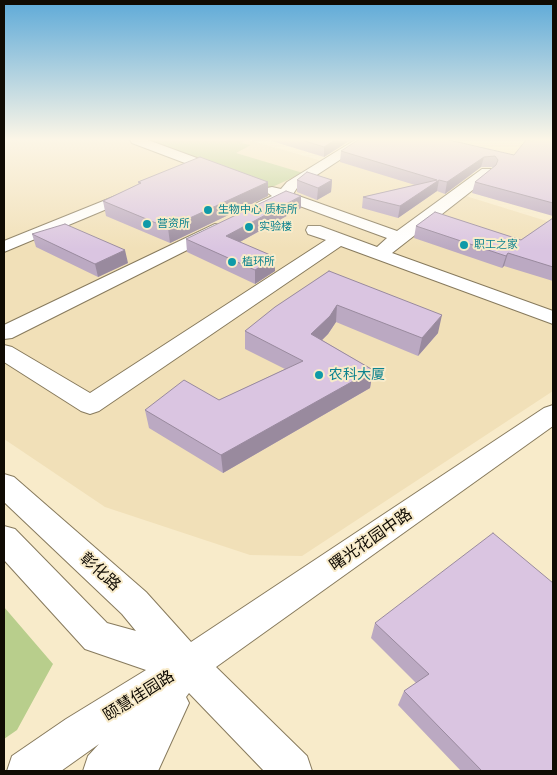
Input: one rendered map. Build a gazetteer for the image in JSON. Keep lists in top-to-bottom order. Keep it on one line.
{"streets":{"street":["曙光花园中路","彰化路","颐慧佳园路"]},"crossings":[["曙光花园中路","彰化路"],["曙光花园中路","颐慧佳园路"],["彰化路","颐慧佳园路"]],"places":["生物中心 质标所","营资所","实验楼","职工之家","植环所","农科大厦"]}
